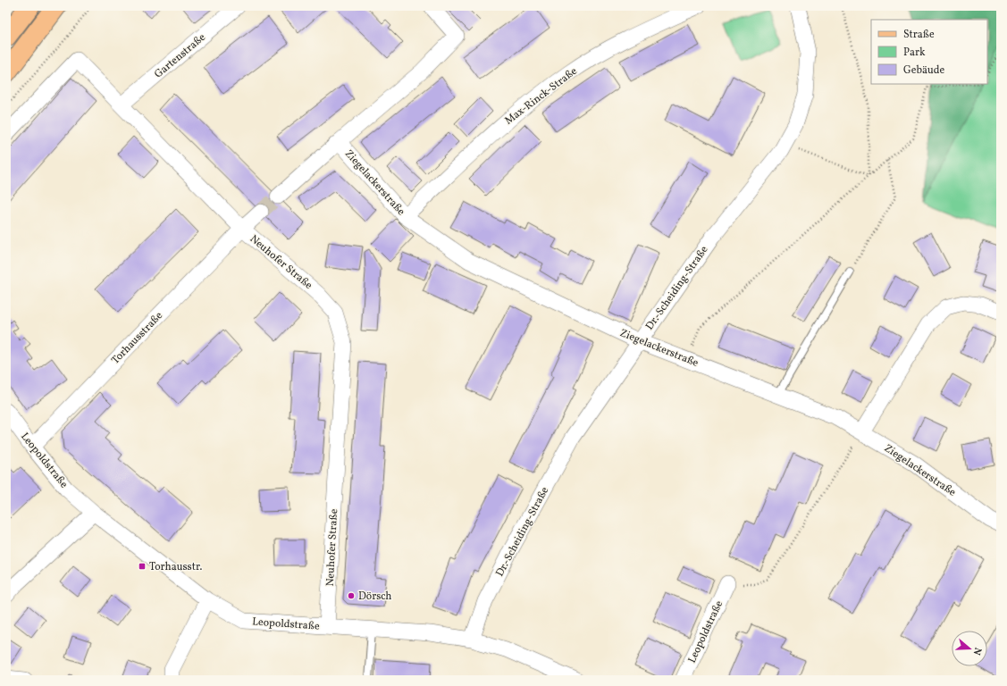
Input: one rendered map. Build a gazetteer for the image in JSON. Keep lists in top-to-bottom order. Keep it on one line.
{"streets":{"street":["Gartenstraße","Max-Rinck-Straße","Ziegelackerstraße","Neuhofer Straße","Dr.-Scheiding-Straße","Torhausstraße","Leopoldstraße"]},"crossings":[["Gartenstraße","Neuhofer Straße"],["Max-Rinck-Straße","Ziegelackerstraße"],["Ziegelackerstraße","Dr.-Scheiding-Straße"],["Neuhofer Straße","Torhausstraße"],["Neuhofer Straße","Leopoldstraße"],["Dr.-Scheiding-Straße","Leopoldstraße"],["Torhausstraße","Leopoldstraße"]],"places":{"transit":["Torhausstr."],"other":["Dörsch"]},"legend":["Straße","Park","Gebäude"],"north":"right"}
